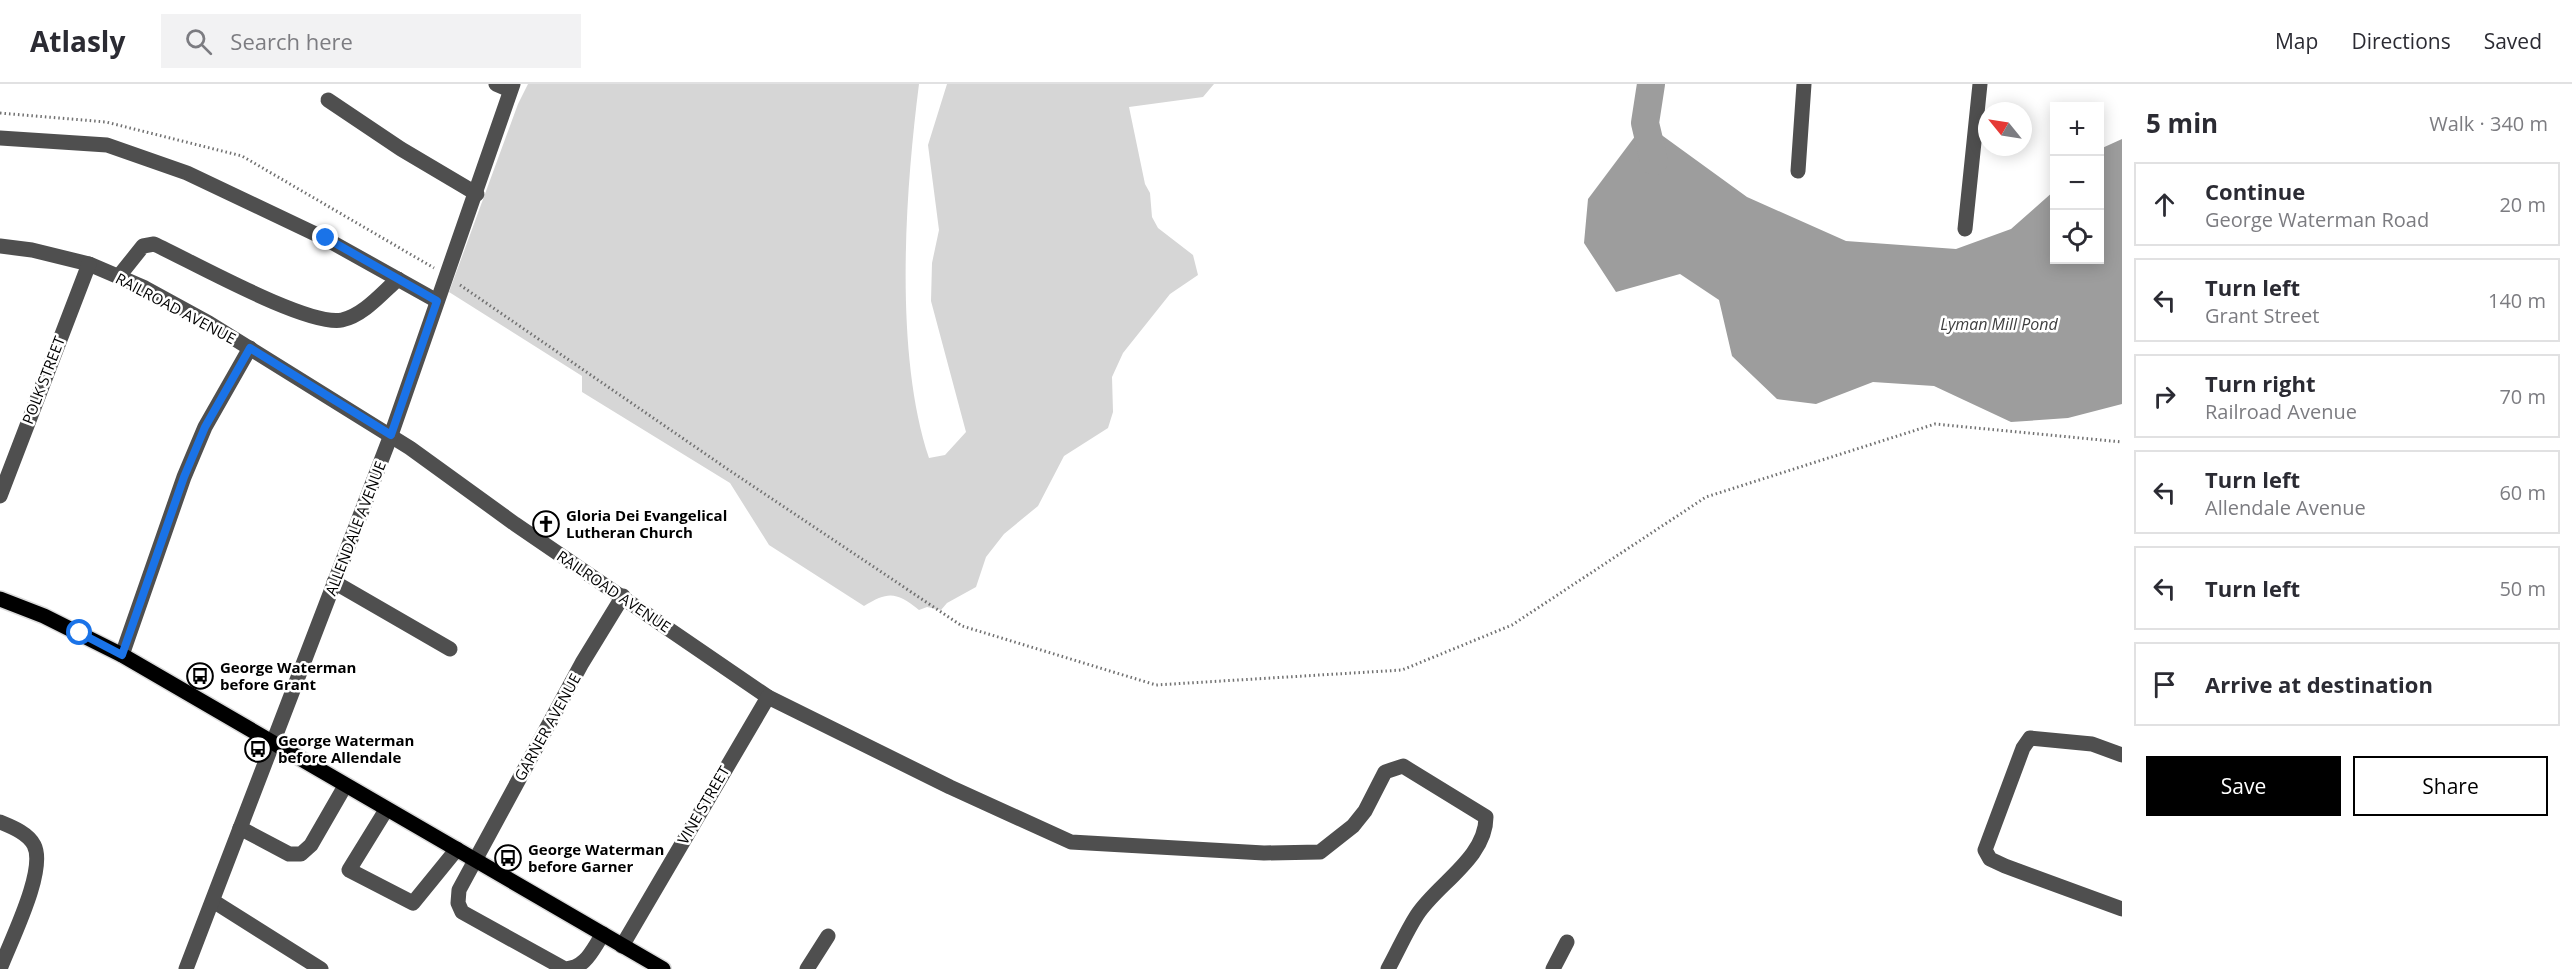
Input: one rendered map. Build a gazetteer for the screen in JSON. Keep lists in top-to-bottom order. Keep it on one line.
{"streets":{"street":["RAILROAD AVENUE","POLK STREET","ALLENDALE AVENUE","GARNER AVENUE","VINE STREET"]},"crossings":[["RAILROAD AVENUE","POLK STREET"],["RAILROAD AVENUE","ALLENDALE AVENUE"],["RAILROAD AVENUE","GARNER AVENUE"],["RAILROAD AVENUE","VINE STREET"]],"water":["Lyman Mill Pond"],"places":{"church":["Gloria Dei Evangelical Lutheran Church"],"bus stop":["George Waterman before Grant","George Waterman before Allendale","George Waterman before Garner"]},"north":"top left","page":{"header":"Atlasly","search":"Search here","nav":["Map","Directions","Saved"],"heading":["5 min","Walk · 340 m"],"map_buttons":["+","−"],"list":[["Continue","George Waterman Road","20 m"],["Turn left","Grant Street","140 m"],["Turn right","Railroad Avenue","70 m"],["Turn left","Allendale Avenue","60 m"],["Turn left","50 m"],"Arrive at destination"],"buttons":["Save","Share"]}}
